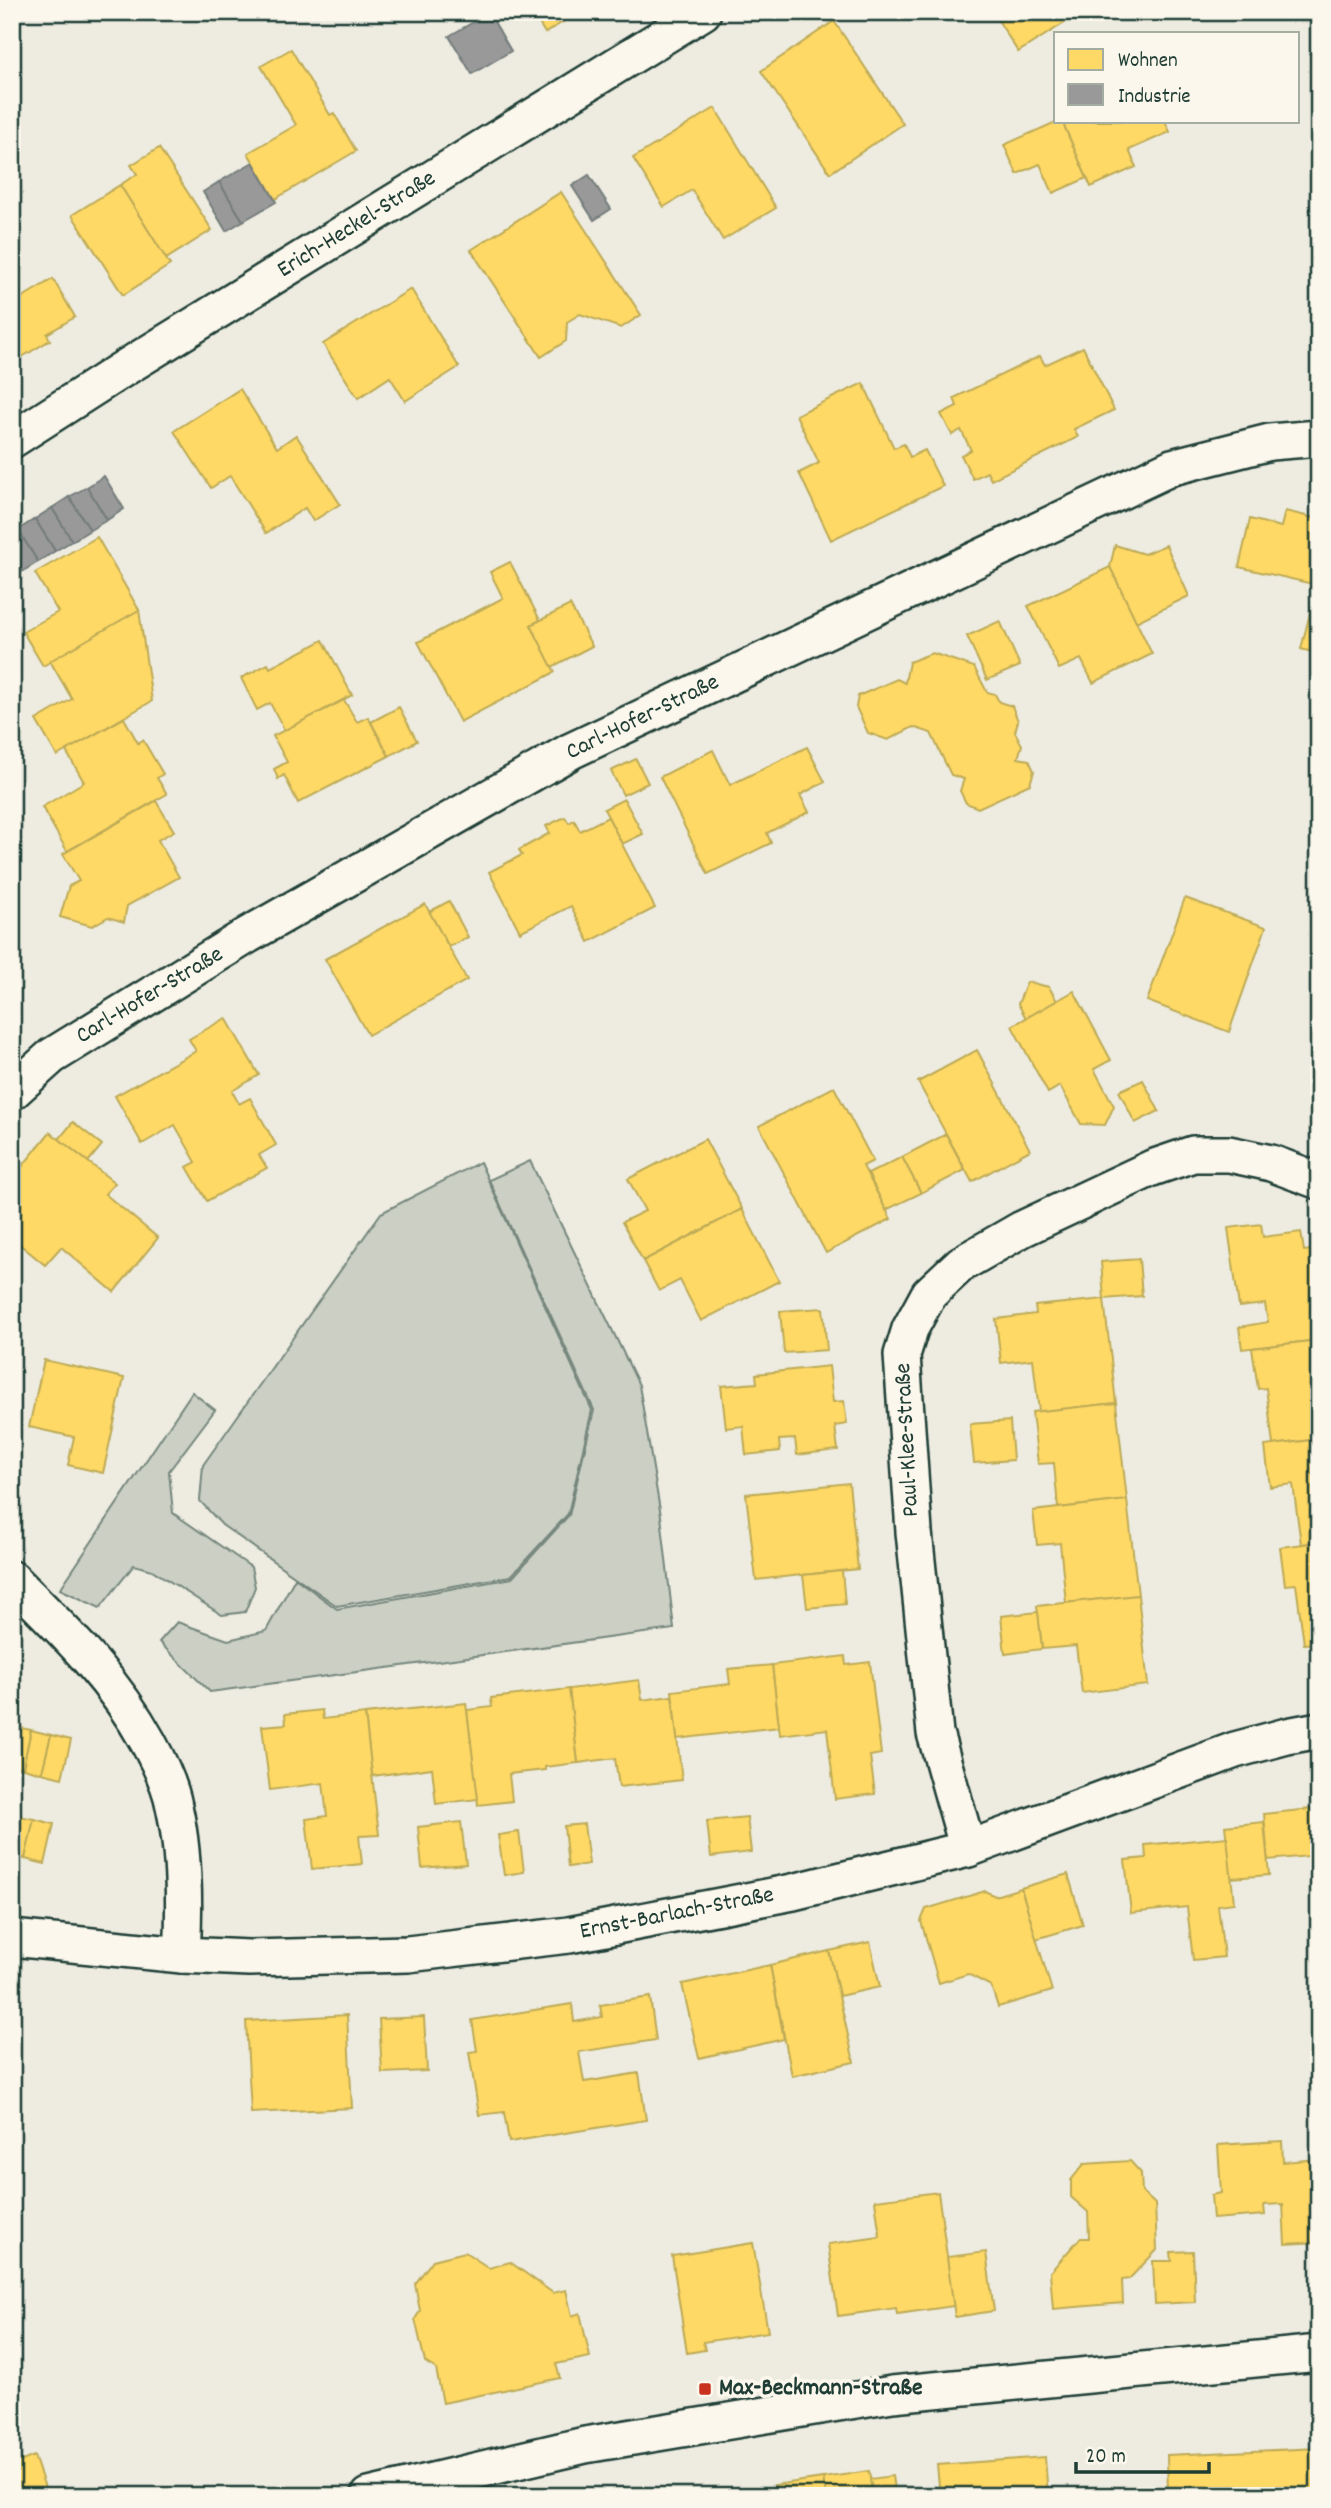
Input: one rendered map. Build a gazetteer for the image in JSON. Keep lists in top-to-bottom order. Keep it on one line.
{"streets":{"street":["Erich-Heckel-Straße","Carl-Hofer-Straße","Paul-Klee-Straße","Ernst-Barlach-Straße"]},"crossings":[["Paul-Klee-Straße","Ernst-Barlach-Straße"]],"places":{"transit":["Max-Beckmann-Straße"]},"legend":["Wohnen","Industrie"],"scale_bar":"20 m"}
